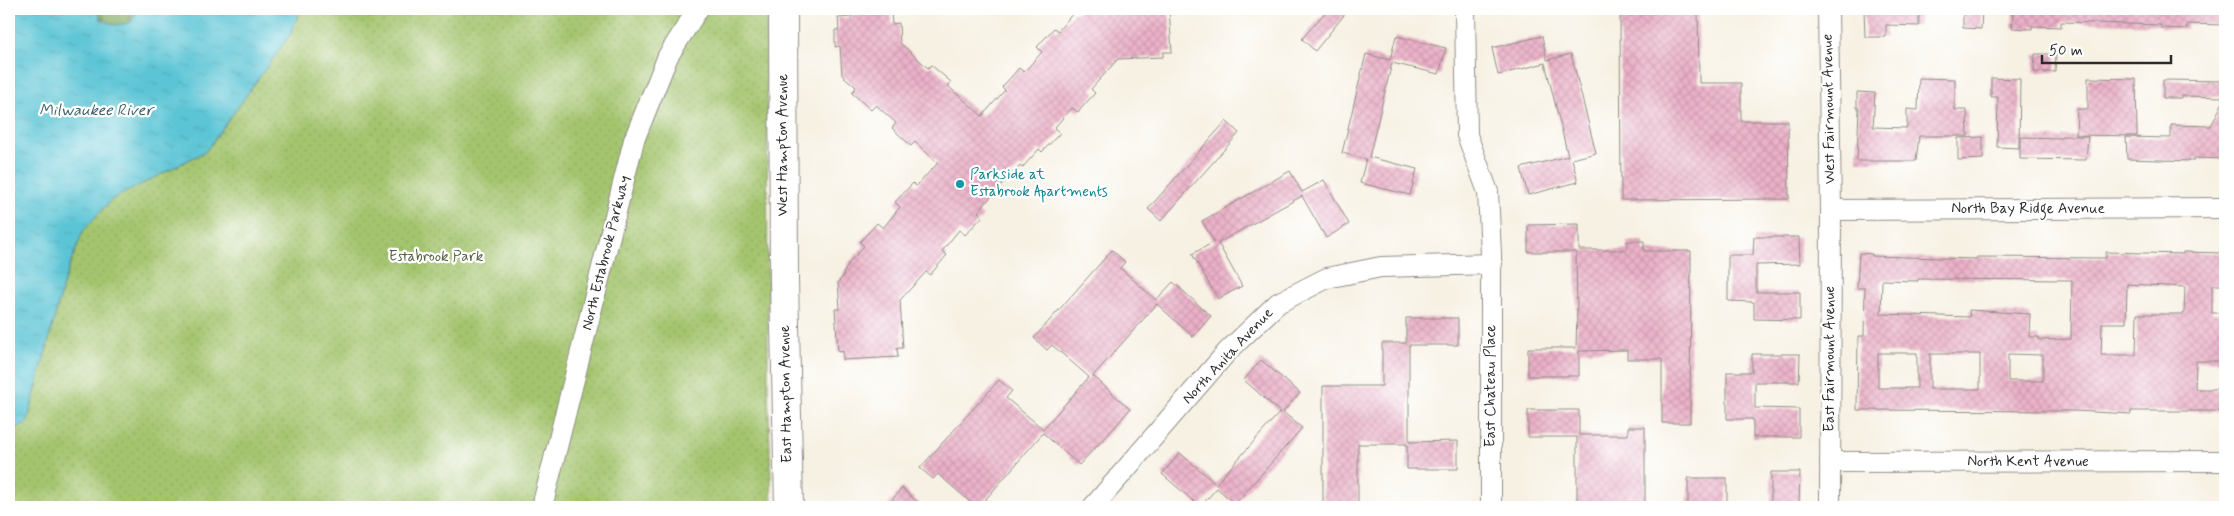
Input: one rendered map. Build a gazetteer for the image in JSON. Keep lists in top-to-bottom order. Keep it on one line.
{"streets":{"main road":["West Hampton Avenue","East Hampton Avenue"],"street":["West Fairmount Avenue","North Bay Ridge Avenue","North Estabrook Parkway","North Anita Avenue","East Fairmount Avenue","East Chateau Place","North Kent Avenue"]},"crossings":[["West Fairmount Avenue","North Bay Ridge Avenue"],["West Fairmount Avenue","East Fairmount Avenue"],["West Hampton Avenue","East Hampton Avenue"],["North Bay Ridge Avenue","East Fairmount Avenue"],["North Anita Avenue","East Chateau Place"],["East Fairmount Avenue","North Kent Avenue"]],"water":["Milwaukee River"],"parks":["Estabrook Park"],"places":["Parkside at Estabrook Apartments"],"scale_bar":"50 m"}
